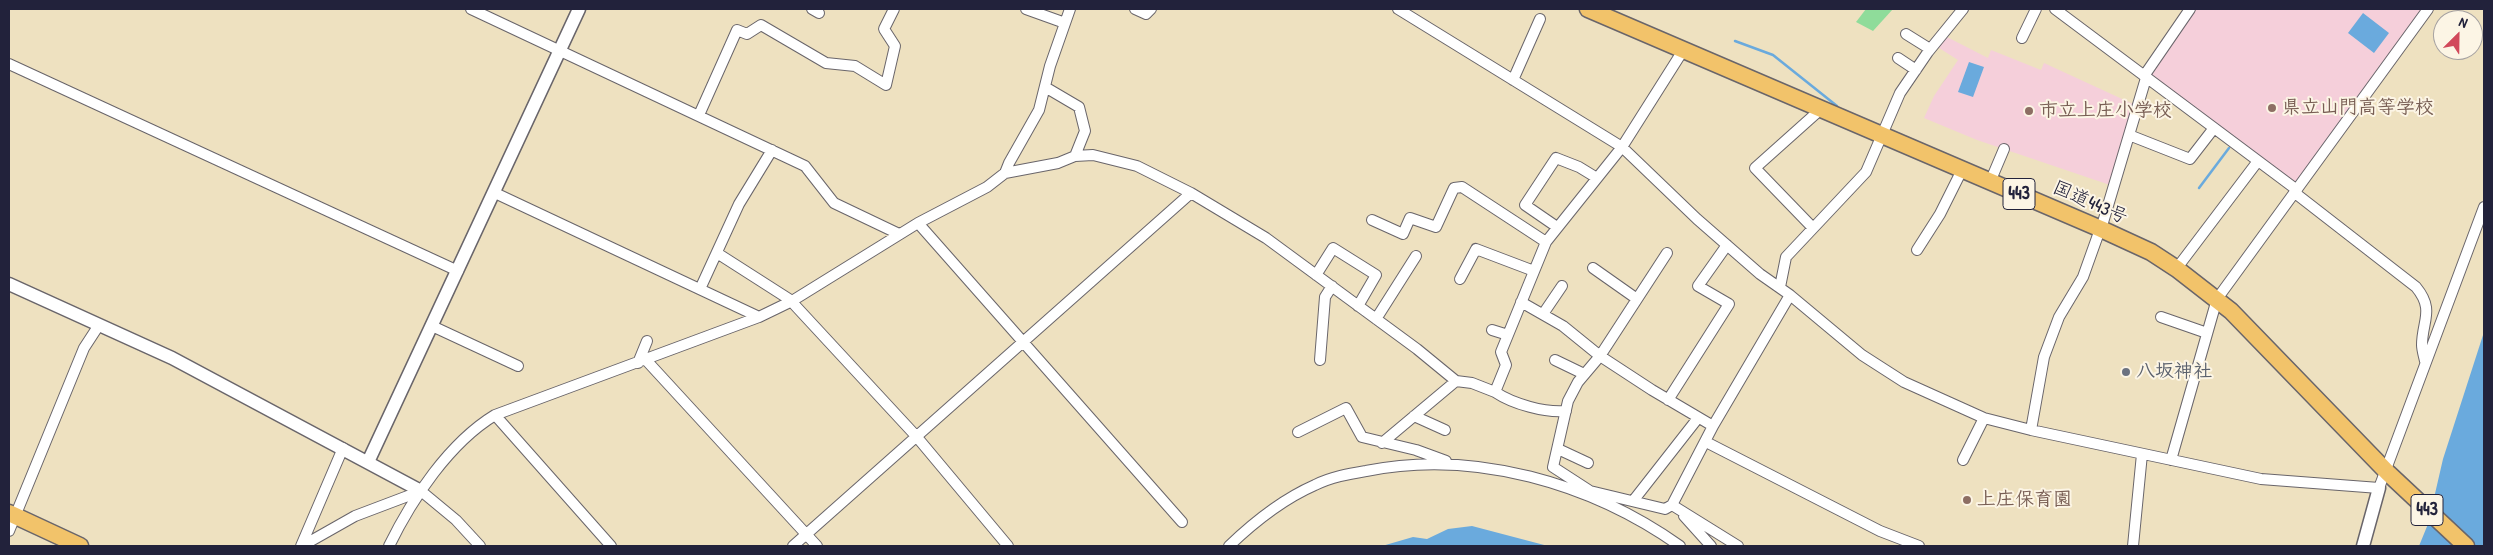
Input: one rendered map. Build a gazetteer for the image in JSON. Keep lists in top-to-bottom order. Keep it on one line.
{"streets":{"highway":["443","国道443号"]},"places":["県立山門高等学校","市立上庄小学校","八坂神社","上庄保育園"],"north":"top right"}
